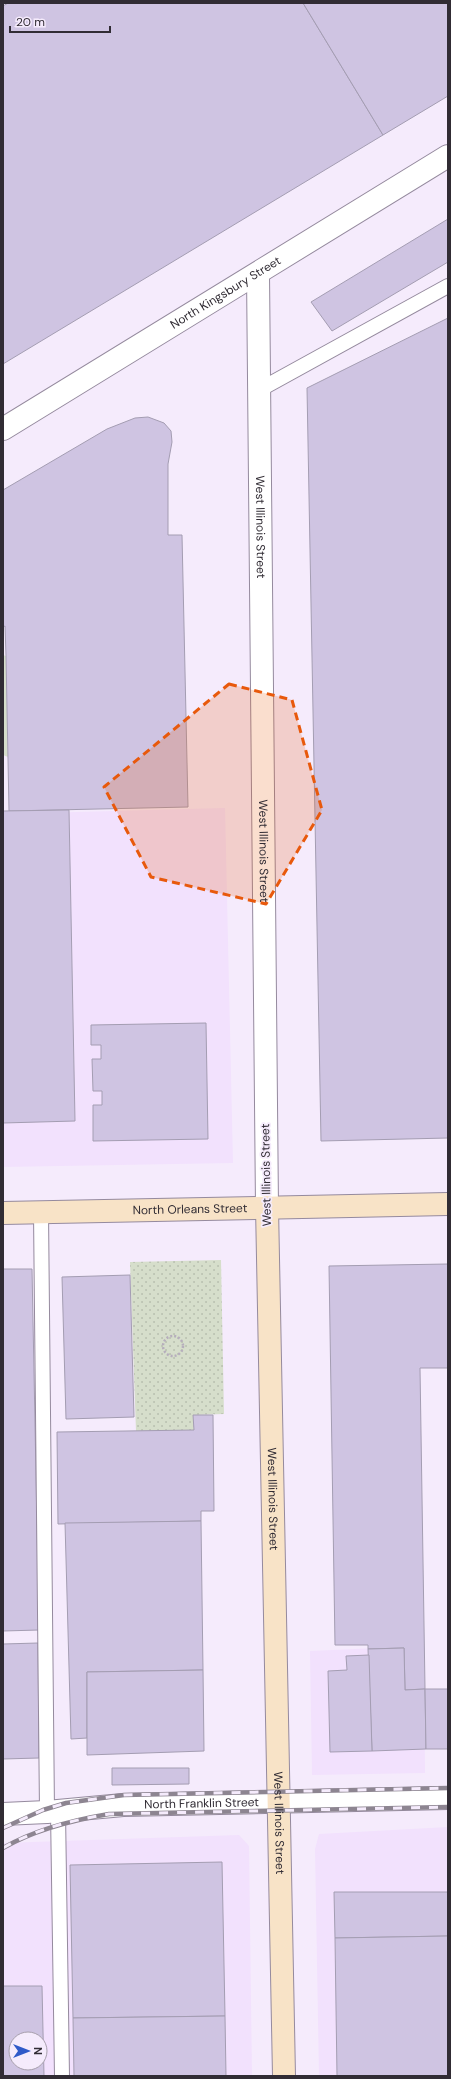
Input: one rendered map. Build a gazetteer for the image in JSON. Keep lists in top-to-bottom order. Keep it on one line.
{"streets":{"main road":["West Illinois Street","North Orleans Street"],"street":["North Kingsbury Street","North Franklin Street"]},"crossings":[["North Kingsbury Street","West Illinois Street"],["West Illinois Street","North Orleans Street"],["West Illinois Street","North Franklin Street"]],"scale_bar":"20 m","north":"right"}
